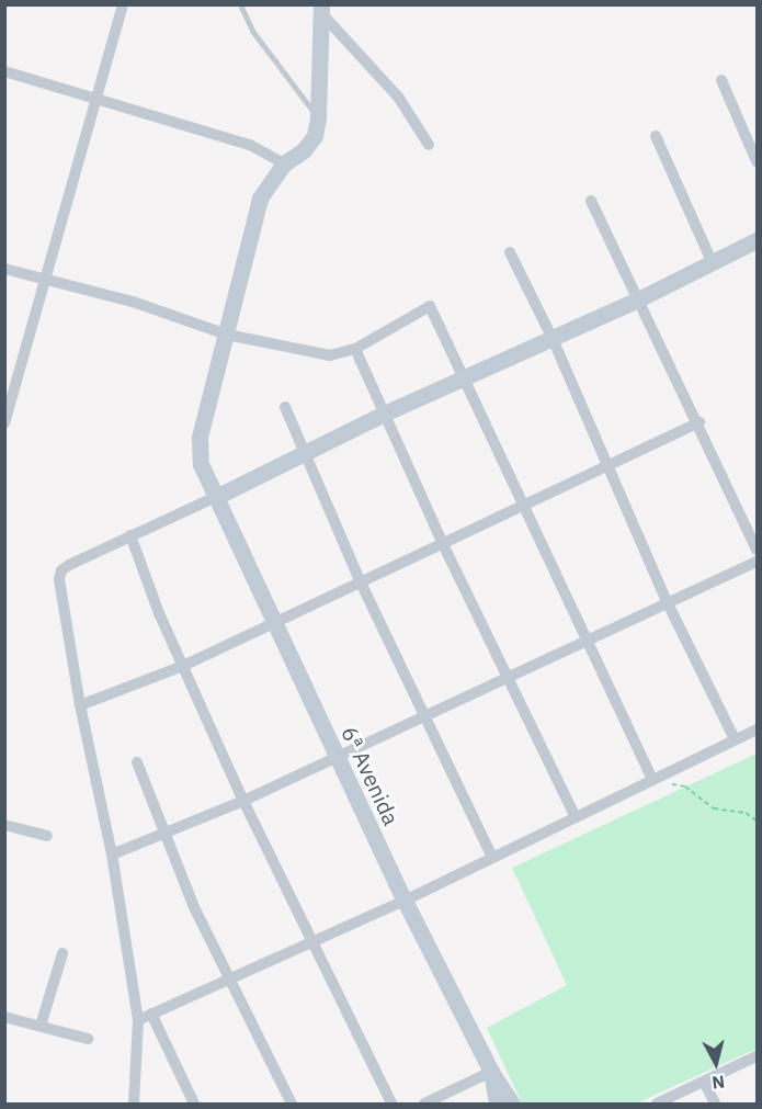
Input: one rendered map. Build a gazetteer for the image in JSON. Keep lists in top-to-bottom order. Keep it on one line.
{"streets":{"street":["6ª Avenida"]},"north":"bottom"}
